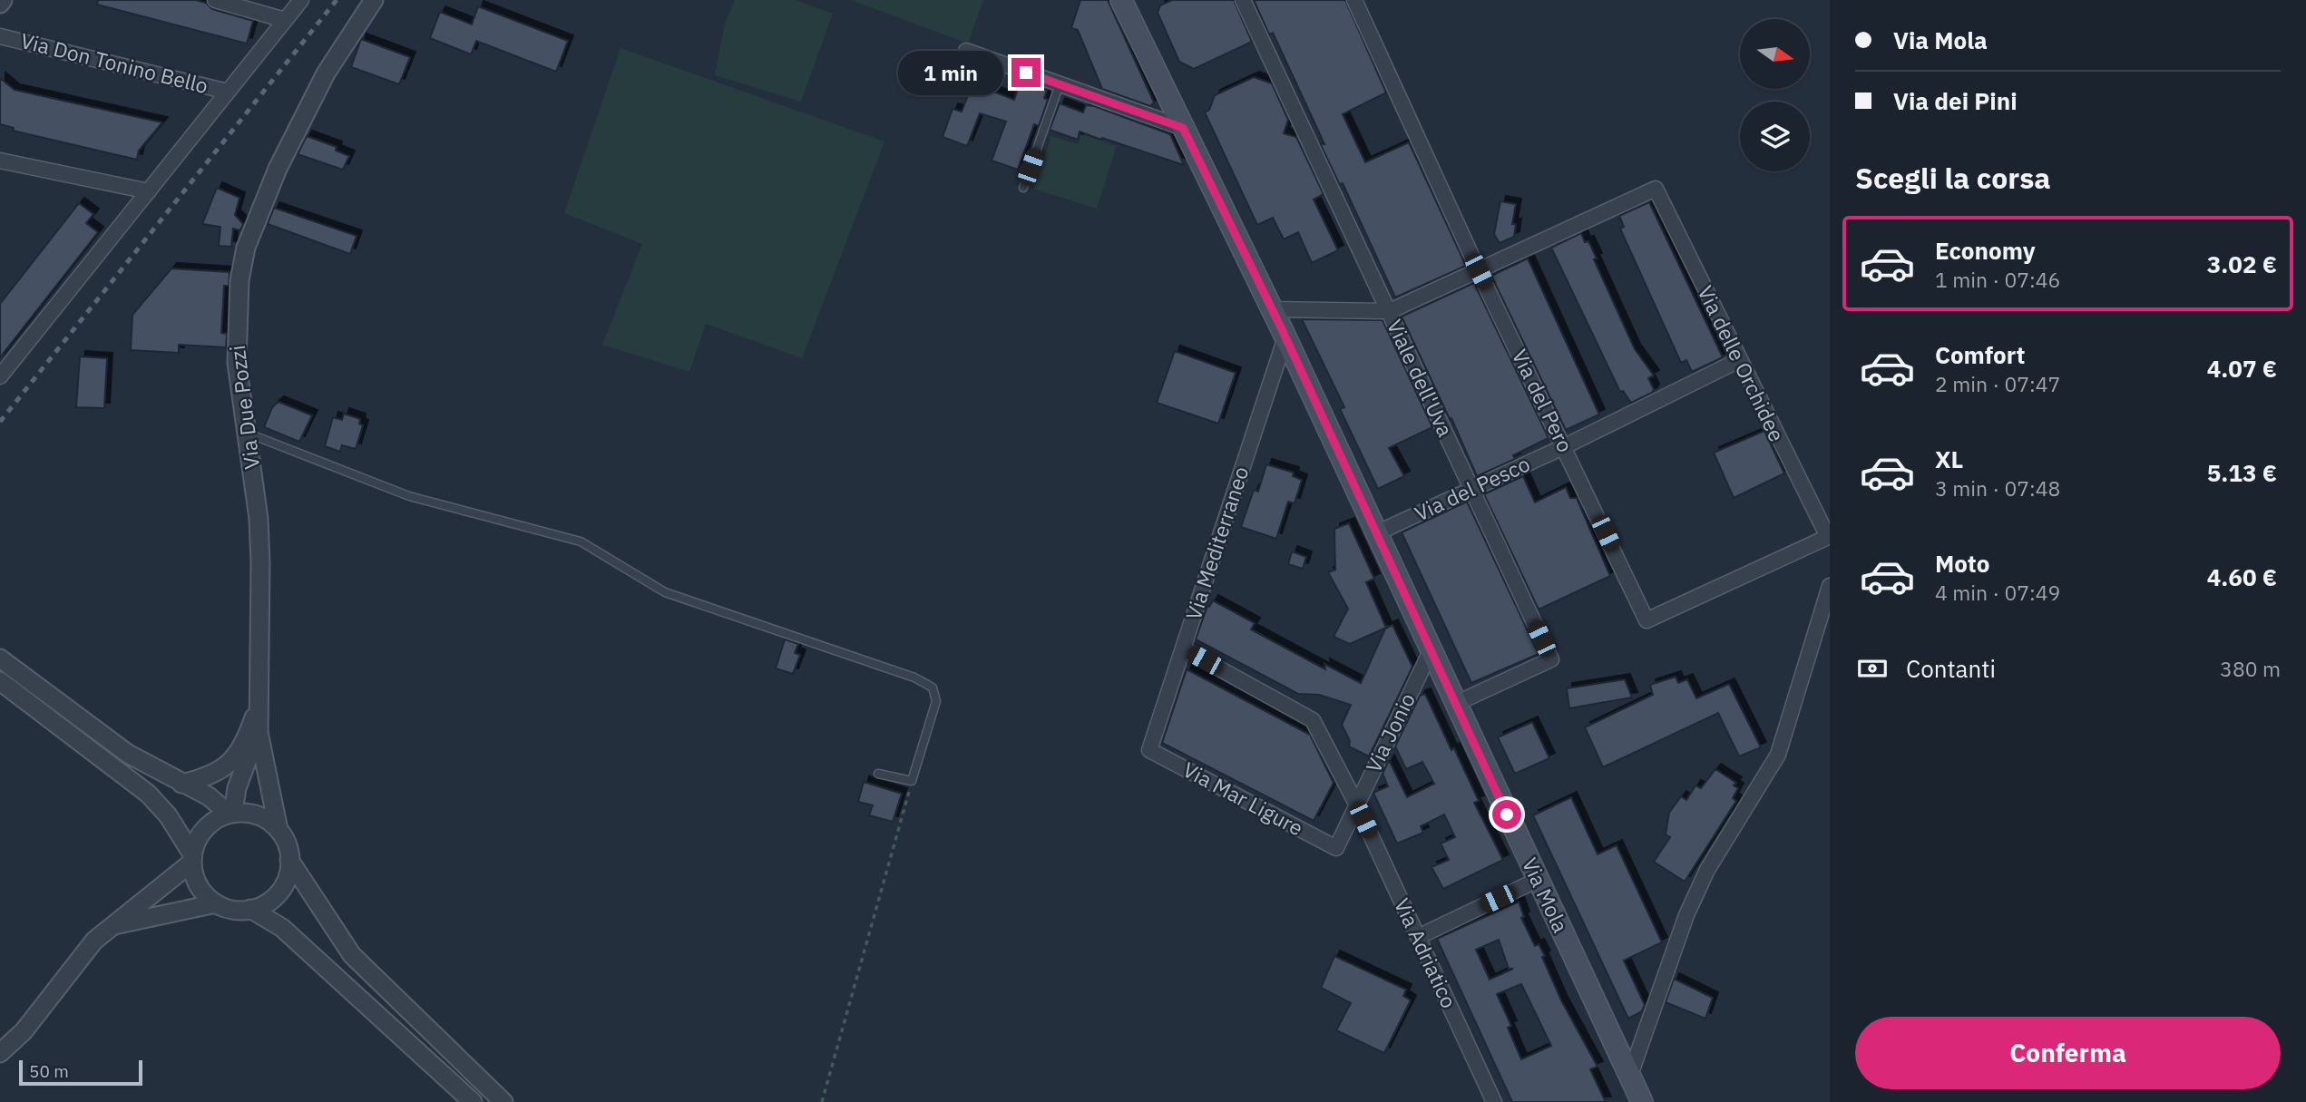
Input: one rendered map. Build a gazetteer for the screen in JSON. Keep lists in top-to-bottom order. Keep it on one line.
{"streets":{"main road":["Via Mola"],"street":["Via Don Tonino Bello","Via delle Orchidee","Viale dell'Uva","Via del Pero","Via Due Pozzi","Via del Pesco","Via Mediterraneo","Via Jonio","Via Mar Ligure","Via Adriatico"]},"crossings":[["Via delle Orchidee","Via del Pero"],["Via delle Orchidee","Via del Pesco"],["Viale dell'Uva","Via del Pesco"],["Viale dell'Uva","Via Mola"],["Via del Pero","Via del Pesco"],["Via del Pesco","Via Mola"],["Via Mediterraneo","Via Mar Ligure"],["Via Mediterraneo","Via Mola"],["Via Mediterraneo","Via Adriatico"],["Via Jonio","Via Mar Ligure"],["Via Jonio","Via Mola"],["Via Jonio","Via Adriatico"]],"scale_bar":"50 m","north":"right","page":{"banner":["Via Mola","Via dei Pini"],"bubble":"1 min","heading":"Scegli la corsa","list":[{"name":"Economy","note":"1 min · 07:46","value":"3.02 €"},{"name":"Comfort","note":"2 min · 07:47","value":"4.07 €"},{"name":"XL","note":"3 min · 07:48","value":"5.13 €"},{"name":"Moto","note":"4 min · 07:49","value":"4.60 €"}],"pay":["Contanti","380 m"],"buttons":"Conferma","scale":"50 m"}}
